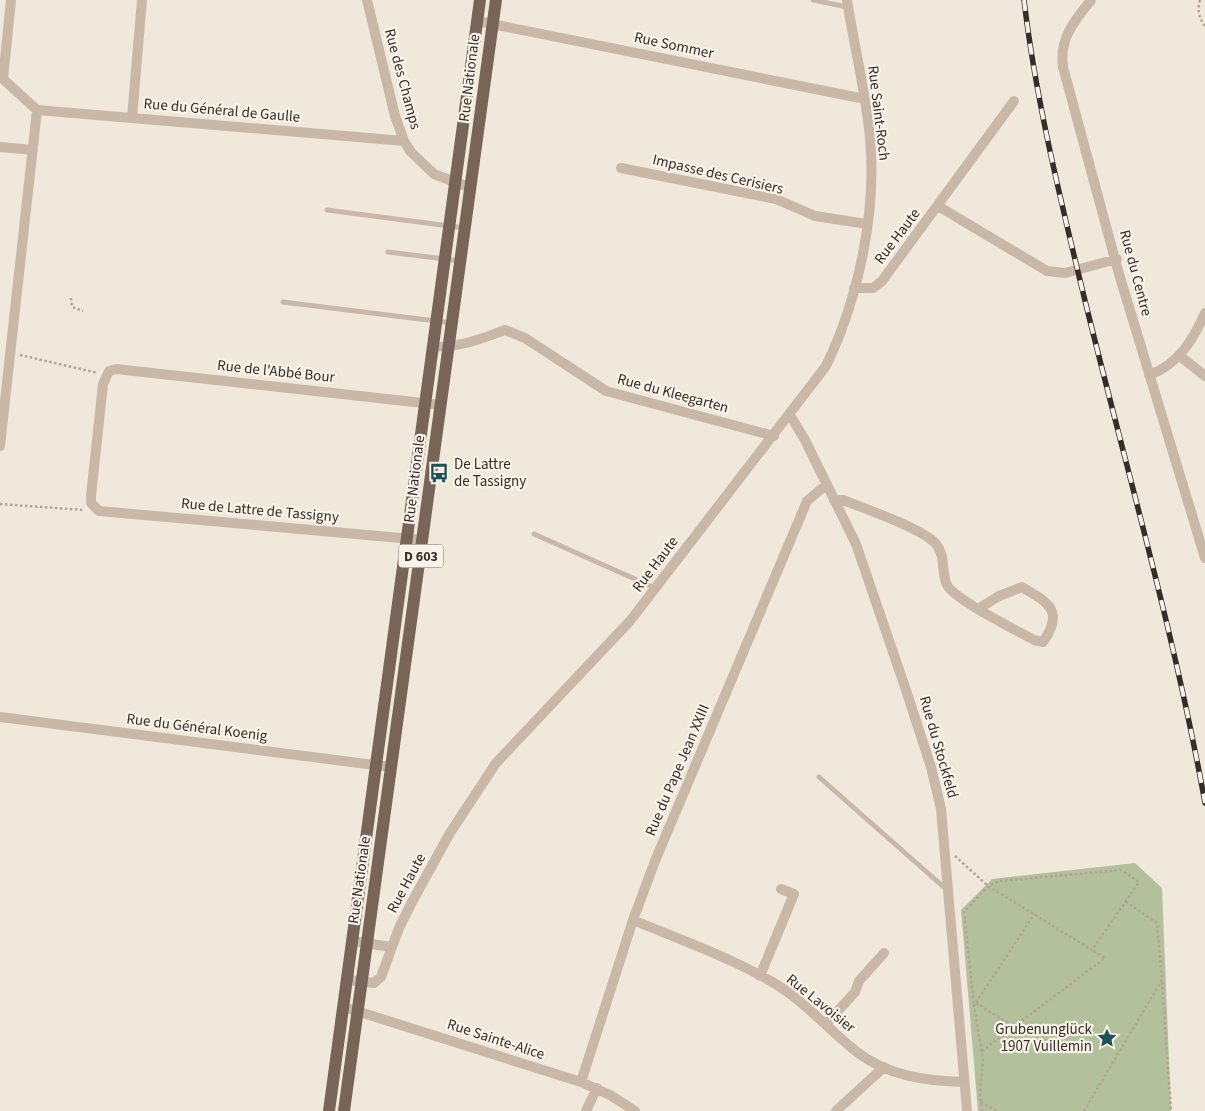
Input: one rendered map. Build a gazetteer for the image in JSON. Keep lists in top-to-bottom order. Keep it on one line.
{"streets":{"main road":["Rue Nationale","D 603"],"street":["Rue Sommer","Rue des Champs","Rue du Général de Gaulle","Rue Saint-Roch","Impasse des Cerisiers","Rue Haute","Rue du Centre","Rue de l'Abbé Bour","Rue du Kleegarten","Rue de Lattre de Tassigny","Rue du Général Koenig","Rue du Stockfeld","Rue du Pape Jean XXIII","Rue Lavoisier","Rue Sainte-Alice"]},"crossings":[["Rue Sommer","Rue Nationale"],["Rue Sommer","Rue Saint-Roch"],["Rue Nationale","Rue des Champs"],["Rue Nationale","Rue Haute"],["Rue Nationale","Rue de l'Abbé Bour"],["Rue Nationale","Rue du Kleegarten"],["Rue Nationale","Rue de Lattre de Tassigny"],["Rue Nationale","Rue du Général Koenig"],["Rue Nationale","Rue Sainte-Alice"],["Rue des Champs","Rue du Général de Gaulle"],["Rue Saint-Roch","Impasse des Cerisiers"],["Rue Saint-Roch","Rue Haute"],["Rue Haute","Rue du Centre"],["Rue Haute","Rue du Kleegarten"],["Rue Haute","Rue du Stockfeld"],["Rue du Stockfeld","Rue du Pape Jean XXIII"],["Rue du Stockfeld","Rue Lavoisier"],["Rue du Pape Jean XXIII","Rue Lavoisier"],["Rue du Pape Jean XXIII","Rue Sainte-Alice"]],"places":{"bus stop":["De Lattre de Tassigny"],"place":["Grubenunglück 1907 Vuillemin"]}}
